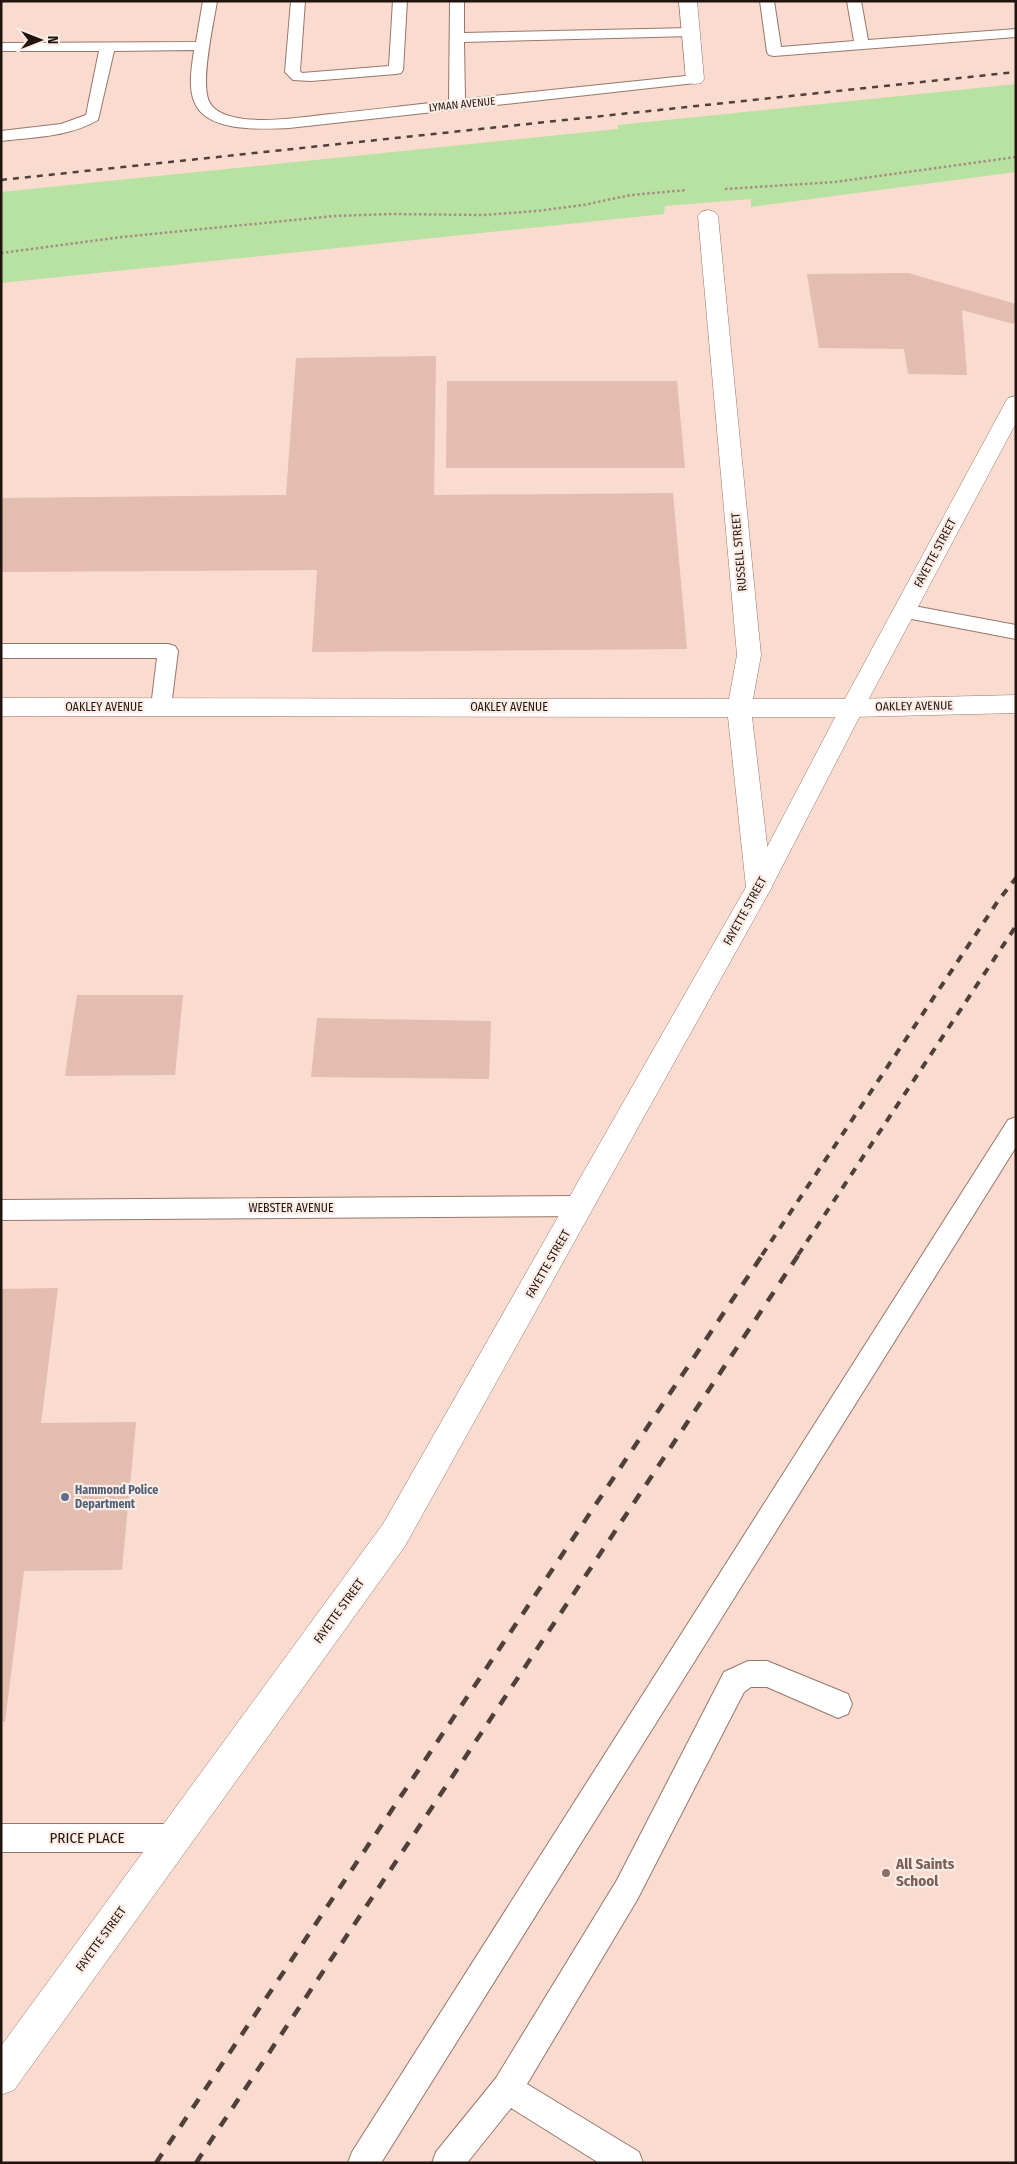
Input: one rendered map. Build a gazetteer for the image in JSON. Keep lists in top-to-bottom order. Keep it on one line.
{"streets":{"street":["RUSSELL STREET","FAYETTE STREET","OAKLEY AVENUE"],"lane":["LYMAN AVENUE","WEBSTER AVENUE","PRICE PLACE"]},"crossings":[["RUSSELL STREET","FAYETTE STREET"],["RUSSELL STREET","OAKLEY AVENUE"],["FAYETTE STREET","OAKLEY AVENUE"],["FAYETTE STREET","WEBSTER AVENUE"],["FAYETTE STREET","PRICE PLACE"]],"places":["Hammond Police Department","All Saints School"],"north":"right"}
